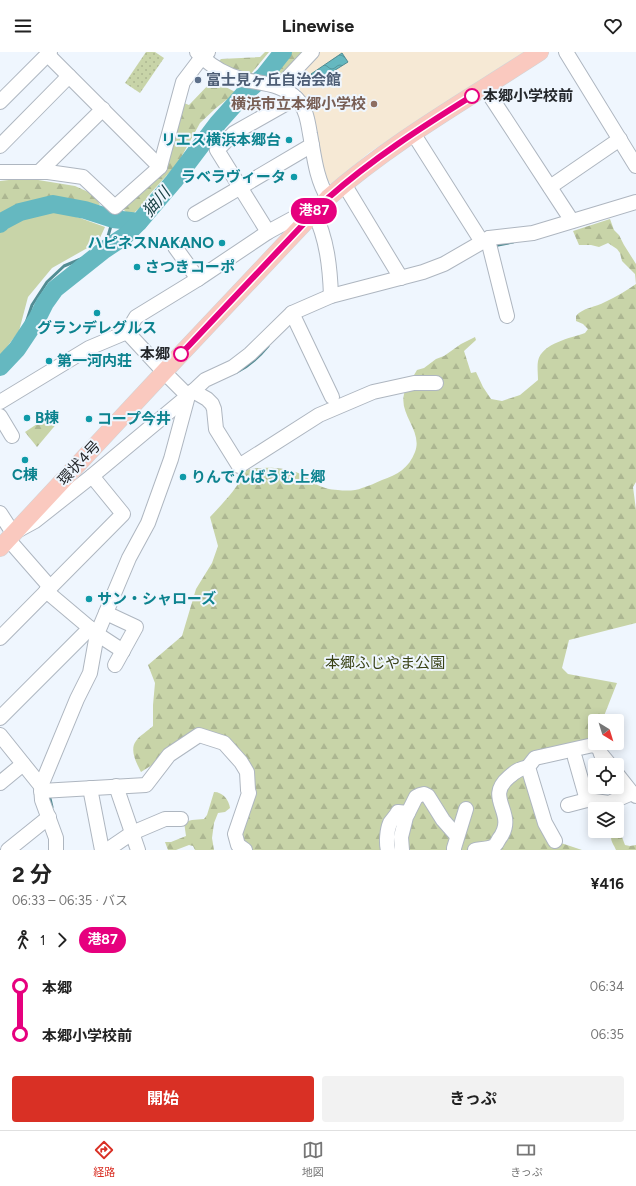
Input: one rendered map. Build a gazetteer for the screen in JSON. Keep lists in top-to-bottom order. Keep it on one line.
{"streets":{"main road":["環状4号"]},"water":["㹨川"],"parks":["本郷ふじやま公園"],"places":["富士見ヶ丘自治会館","本郷小学校前","横浜市立本郷小学校","リエス横浜本郷台","ラベラヴィータ","ハピネスNAKANO","さつきコーポ","グランデレグルス","本郷","第一河内荘","B棟","コープ今井","C棟","りんでんばうむ上郷","サン・シャローズ"],"lines":["bus line 港87"],"north":"bottom right","page":{"header":"Linewise","on_map":"港87","heading":["2 分","06:33 – 06:35 · バス","¥416"],"legs":["1","港87"],"list":[{"name":"本郷","value":"06:34"},{"name":"本郷小学校前","value":"06:35"}],"buttons":["開始","きっぷ"],"tabs":["経路","地図","きっぷ"]}}
